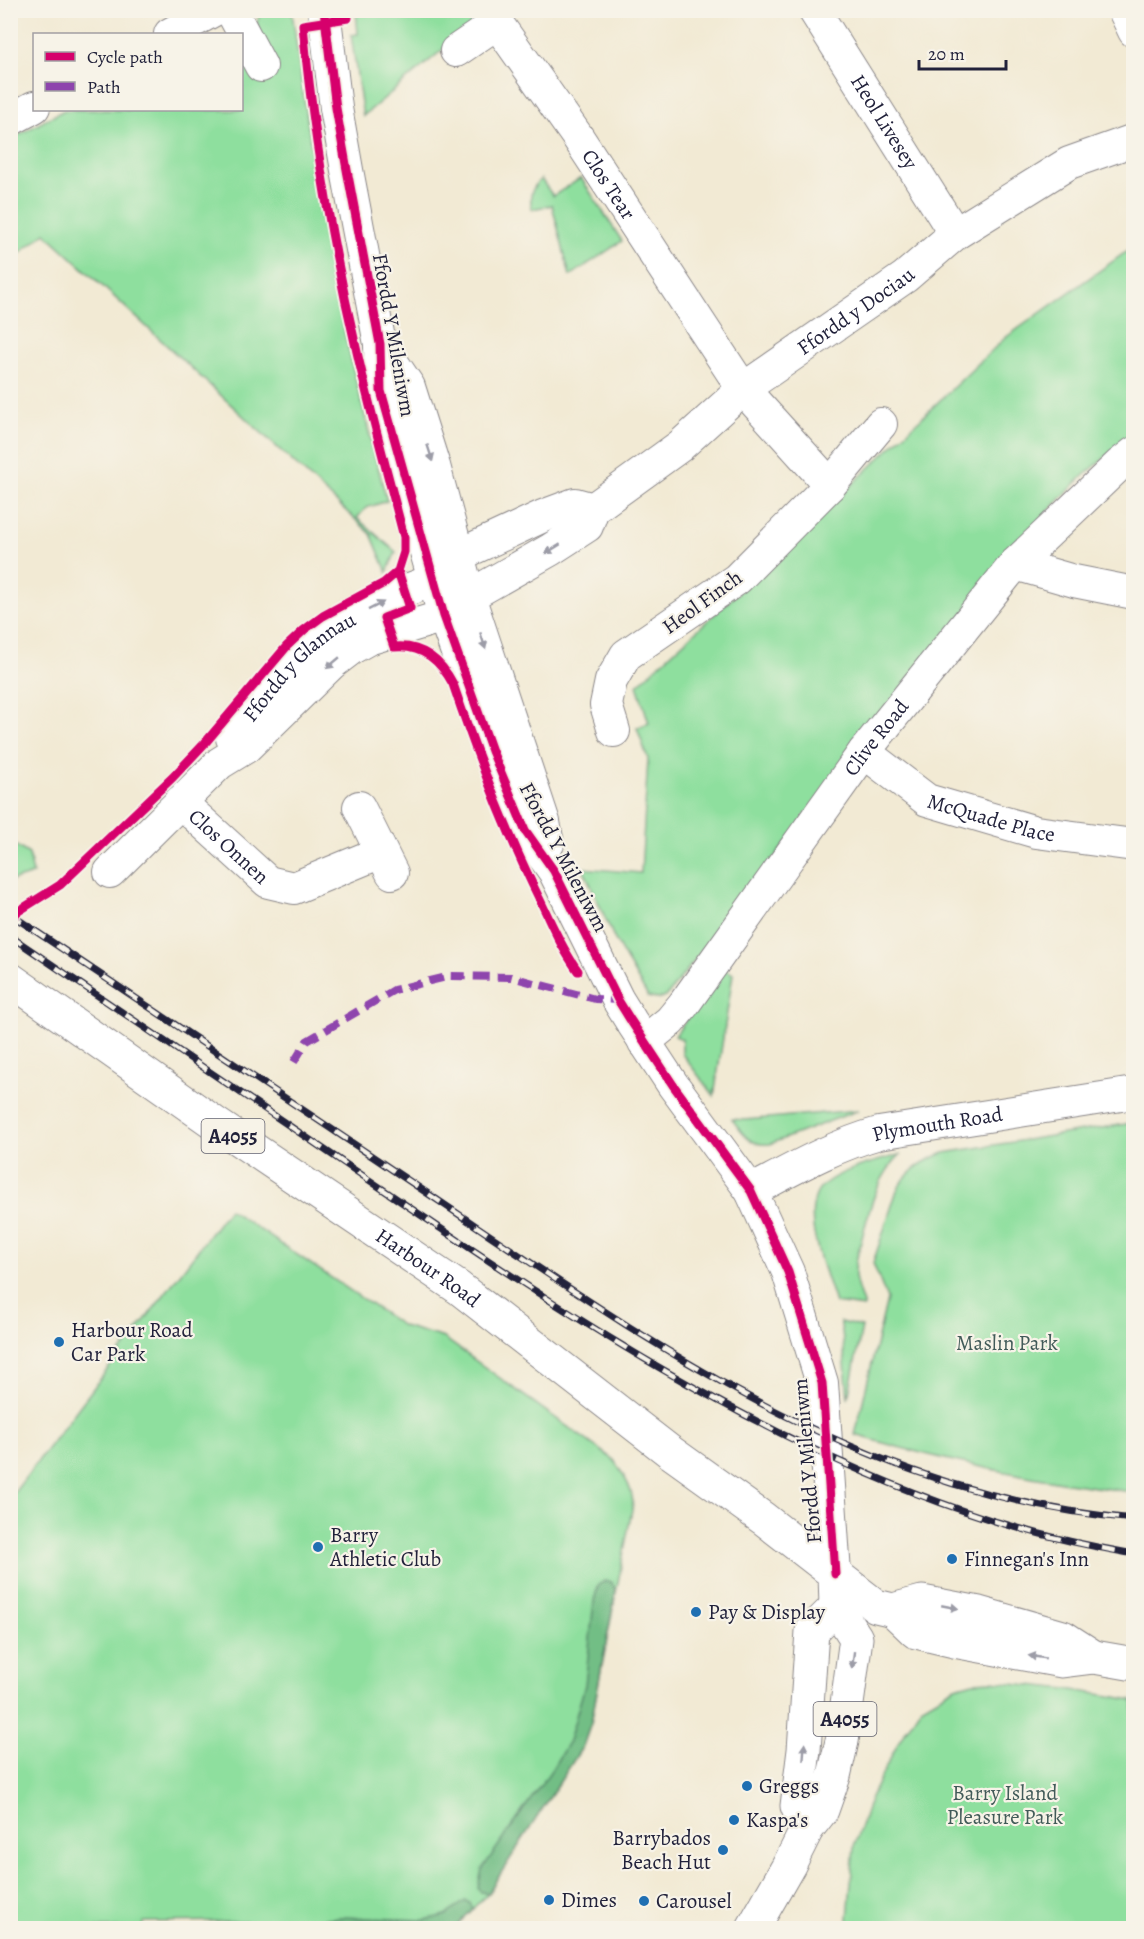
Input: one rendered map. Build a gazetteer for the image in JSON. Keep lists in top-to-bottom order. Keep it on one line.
{"streets":{"main road":["A4055","Harbour Road"],"street":["Heol Livesey","Clos Tear","Ffordd y Dociau","Ffordd Y Mileniwm","Heol Finch","Ffordd y Glannau","Clive Road","McQuade Place","Clos Onnen","Plymouth Road"]},"crossings":[["Heol Livesey","Ffordd y Dociau"],["Clos Tear","Ffordd y Dociau"],["Ffordd y Dociau","Ffordd Y Mileniwm"],["Ffordd y Dociau","Ffordd y Glannau"],["Ffordd Y Mileniwm","Ffordd y Glannau"],["Ffordd Y Mileniwm","Clive Road"],["Ffordd Y Mileniwm","Plymouth Road"],["Ffordd Y Mileniwm","A4055"],["Ffordd Y Mileniwm","Harbour Road"],["Ffordd y Glannau","Clos Onnen"],["Clive Road","McQuade Place"],["A4055","Harbour Road"]],"parks":["Maslin Park","Barry Island Pleasure Park"],"places":["Harbour Road Car Park","Barry Athletic Club","Finnegan's Inn","Pay & Display","Greggs","Kaspa's","Barrybados Beach Hut","Dimes","Carousel"],"legend":["Cycle path","Path"],"scale_bar":"20 m"}
